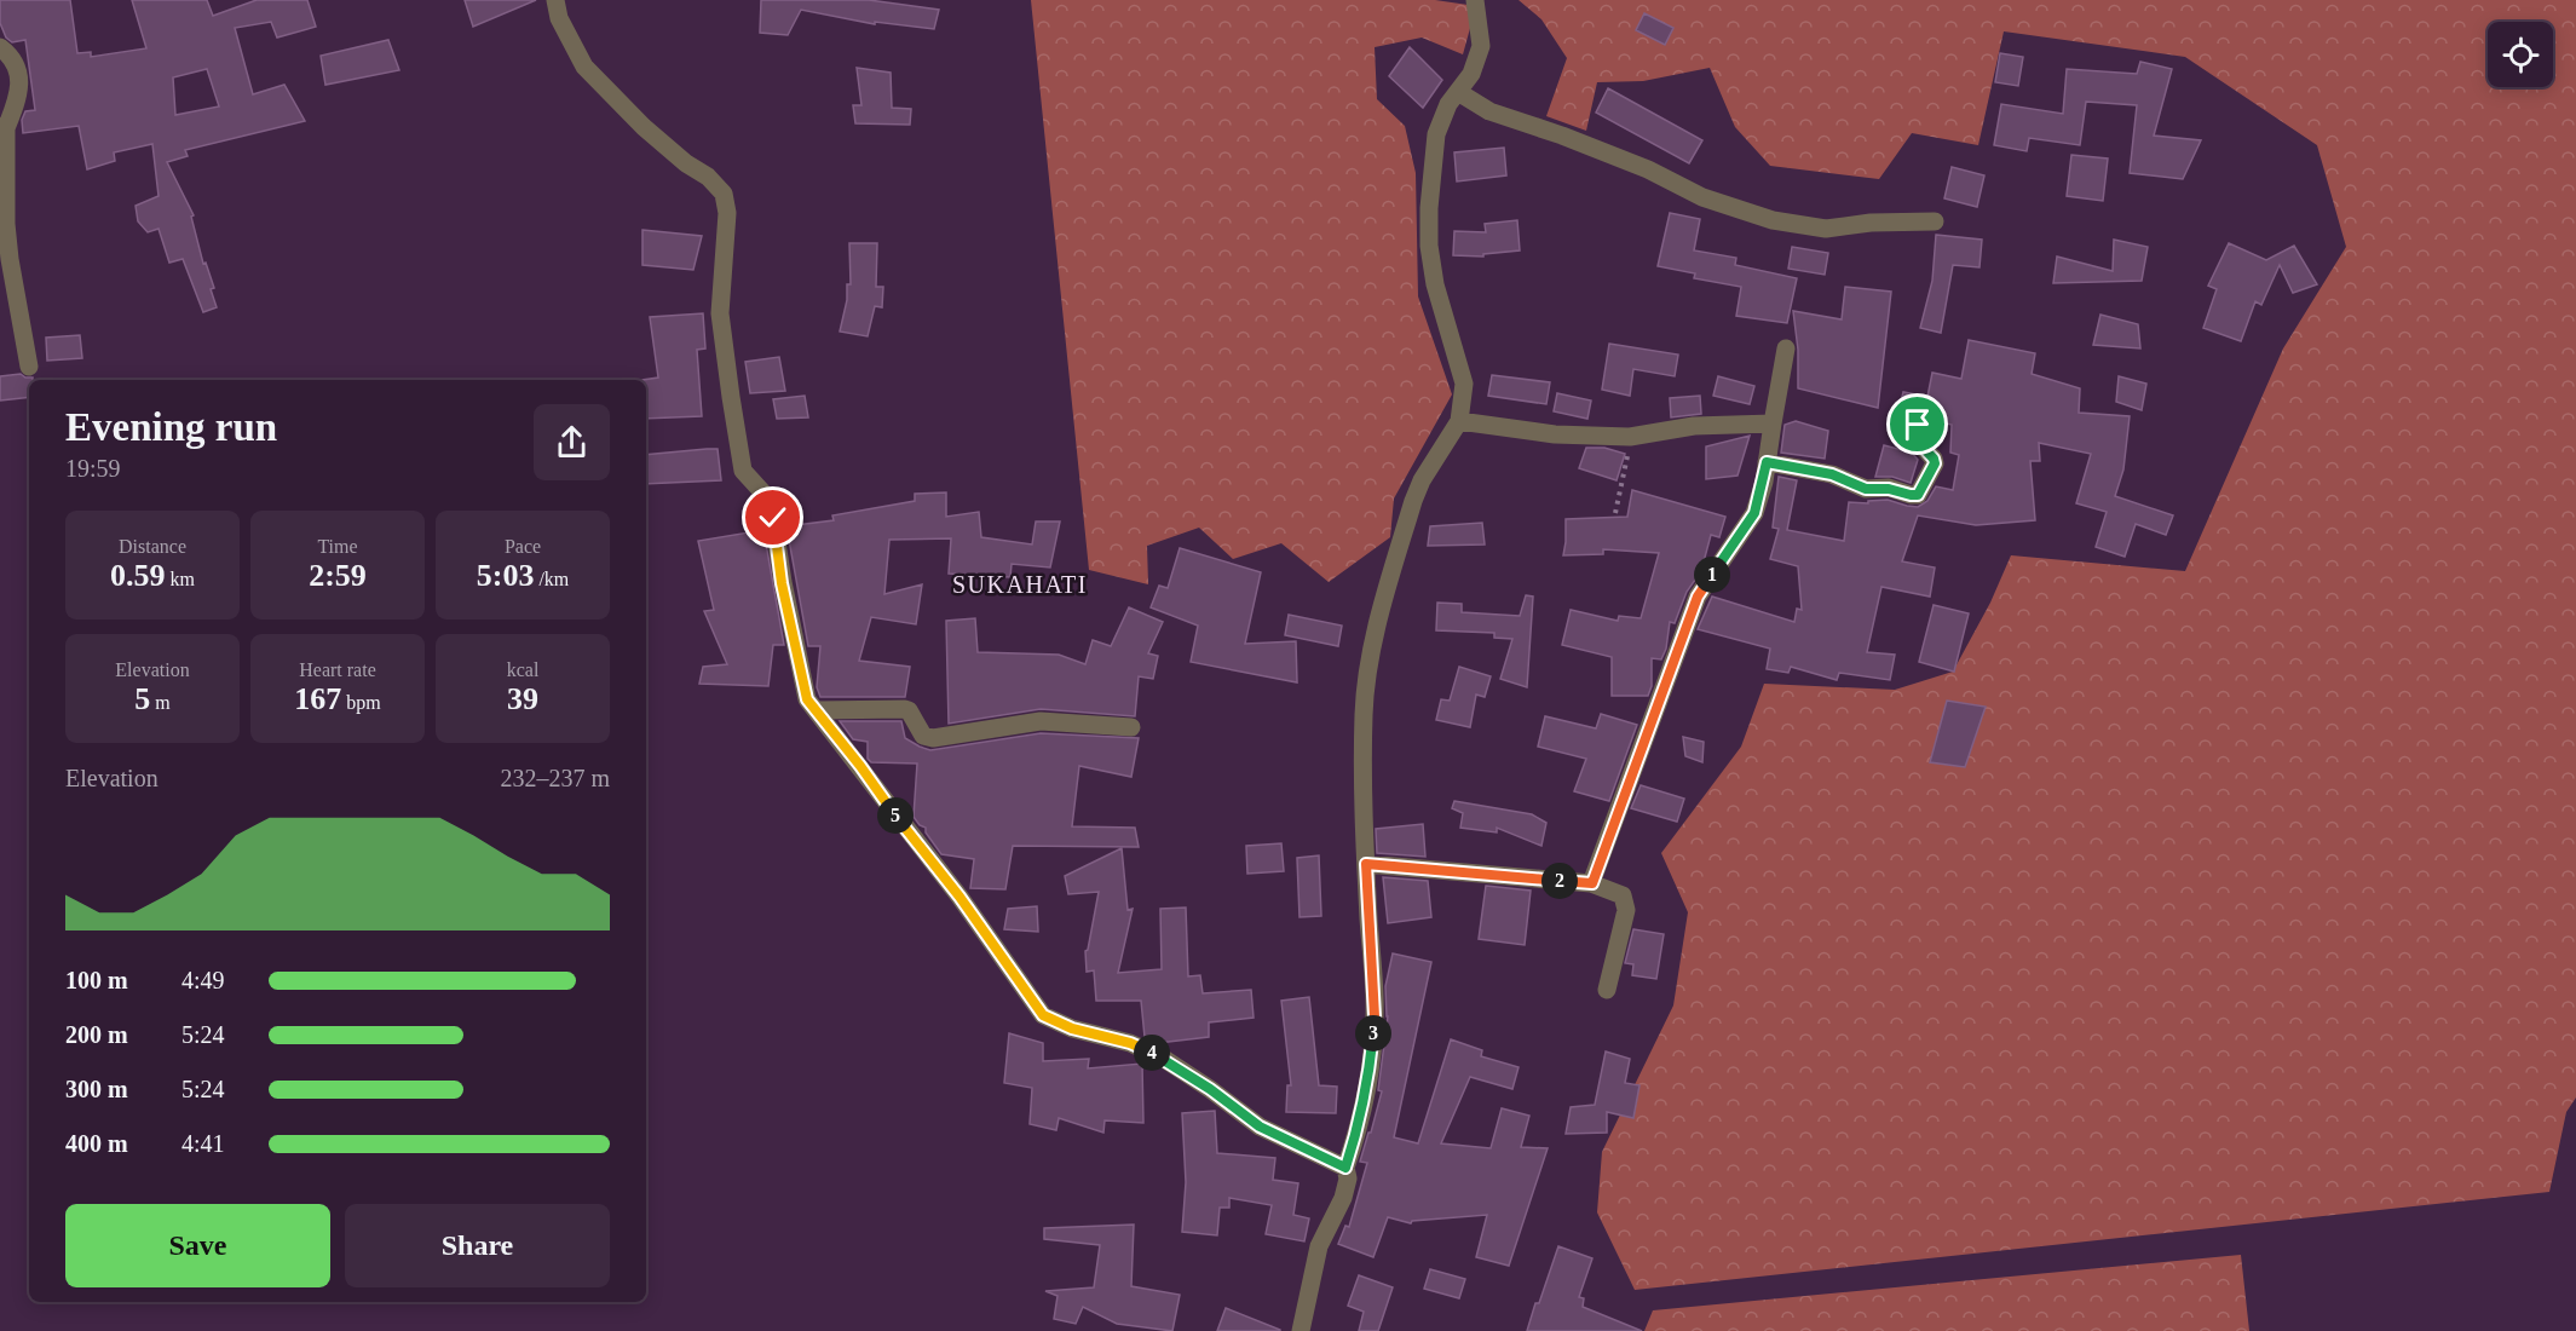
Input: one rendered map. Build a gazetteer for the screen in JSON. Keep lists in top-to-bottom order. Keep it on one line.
{"districts":["SUKAHATI"],"page":{"heading":["Evening run","19:59"],"stats":[["Distance","0.59 km"],["Time","2:59"],["Pace","5:03 /km"],["Elevation","5 m"],["Heart rate","167 bpm"],["kcal","39"]],"pins":["1","5","2","3","4"],"chart":["Elevation","232–237 m"],"list":[{"name":"100 m","note":"4:49"},{"name":"200 m","note":"5:24"},{"name":"300 m","note":"5:24"},{"name":"400 m","note":"4:41"}],"buttons":["Save","Share"]}}
